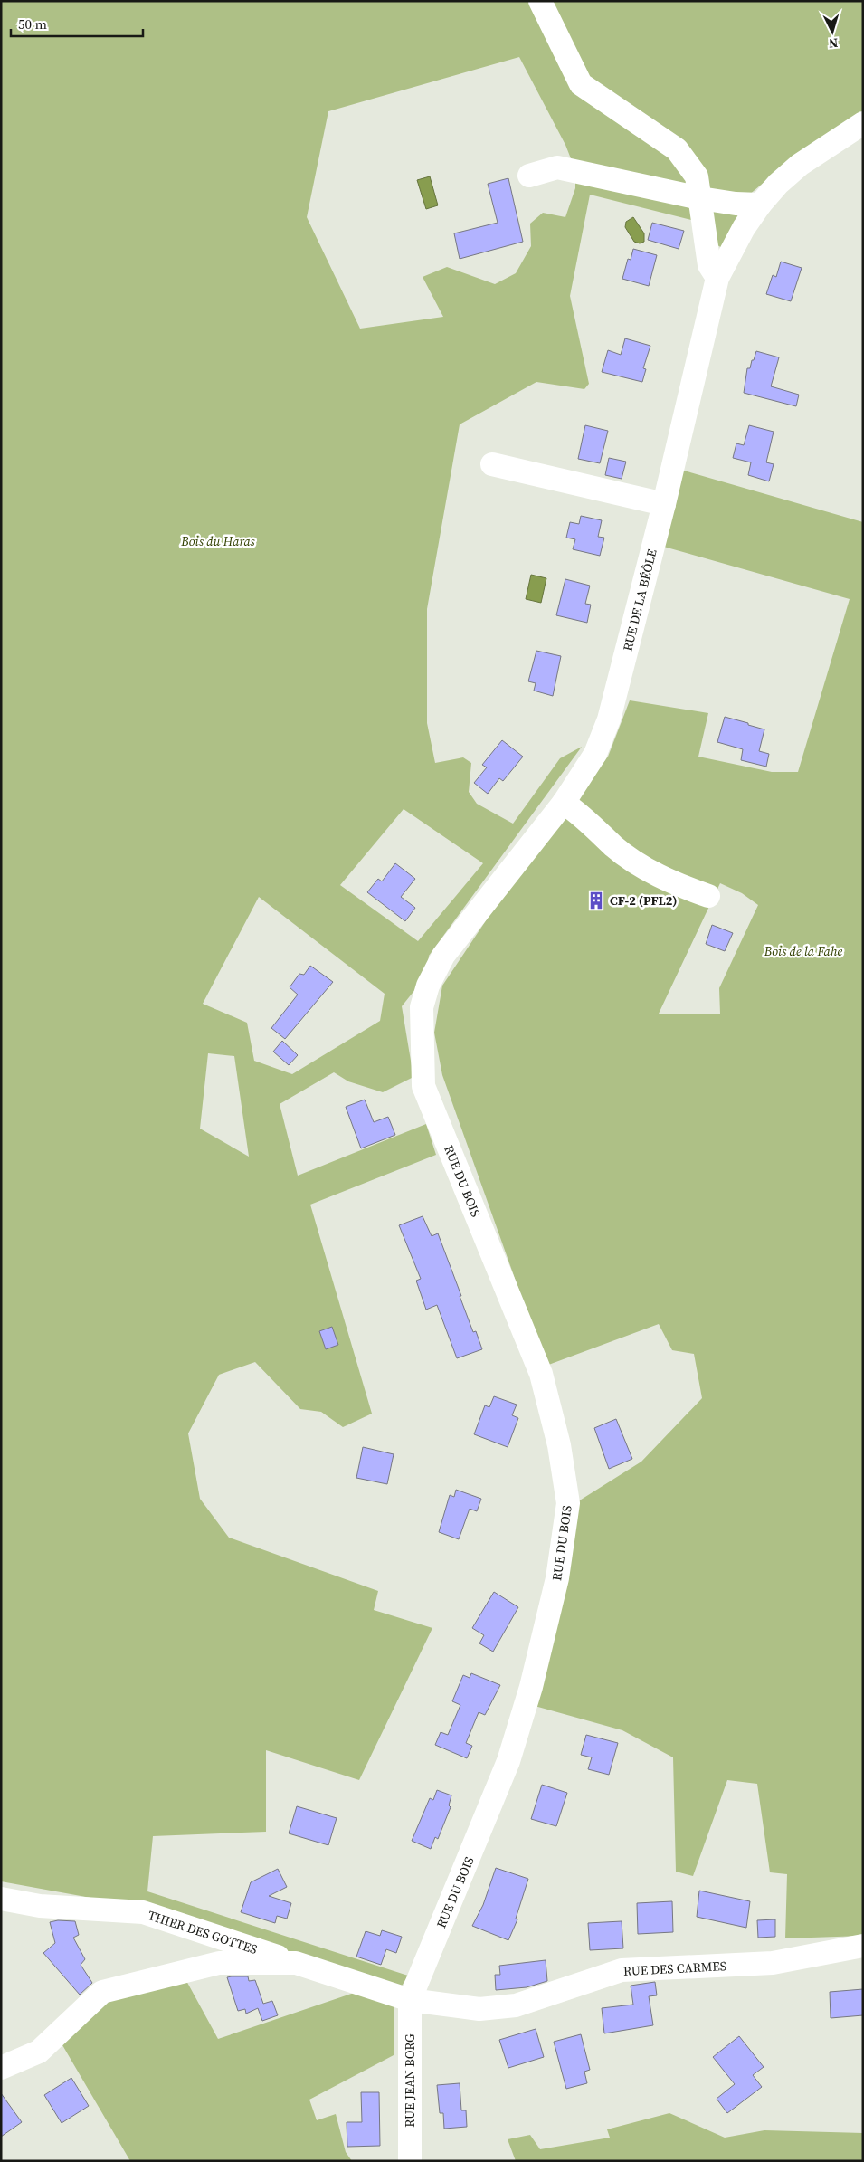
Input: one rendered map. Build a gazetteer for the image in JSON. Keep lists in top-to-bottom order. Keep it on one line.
{"streets":{"street":["RUE DE LA BÉÔLE","RUE DU BOIS","THIER DES GOTTES","RUE DES CARMES","RUE JEAN BORG"]},"crossings":[["RUE DE LA BÉÔLE","RUE DU BOIS"],["RUE DU BOIS","THIER DES GOTTES"],["RUE DU BOIS","RUE DES CARMES"],["RUE DU BOIS","RUE JEAN BORG"],["THIER DES GOTTES","RUE DES CARMES"],["THIER DES GOTTES","RUE JEAN BORG"],["RUE DES CARMES","RUE JEAN BORG"]],"parks":["Bois du Haras","Bois de la Fahe"],"places":{"building":["CF-2 (PFL2)"]},"scale_bar":"50 m","north":"bottom"}
